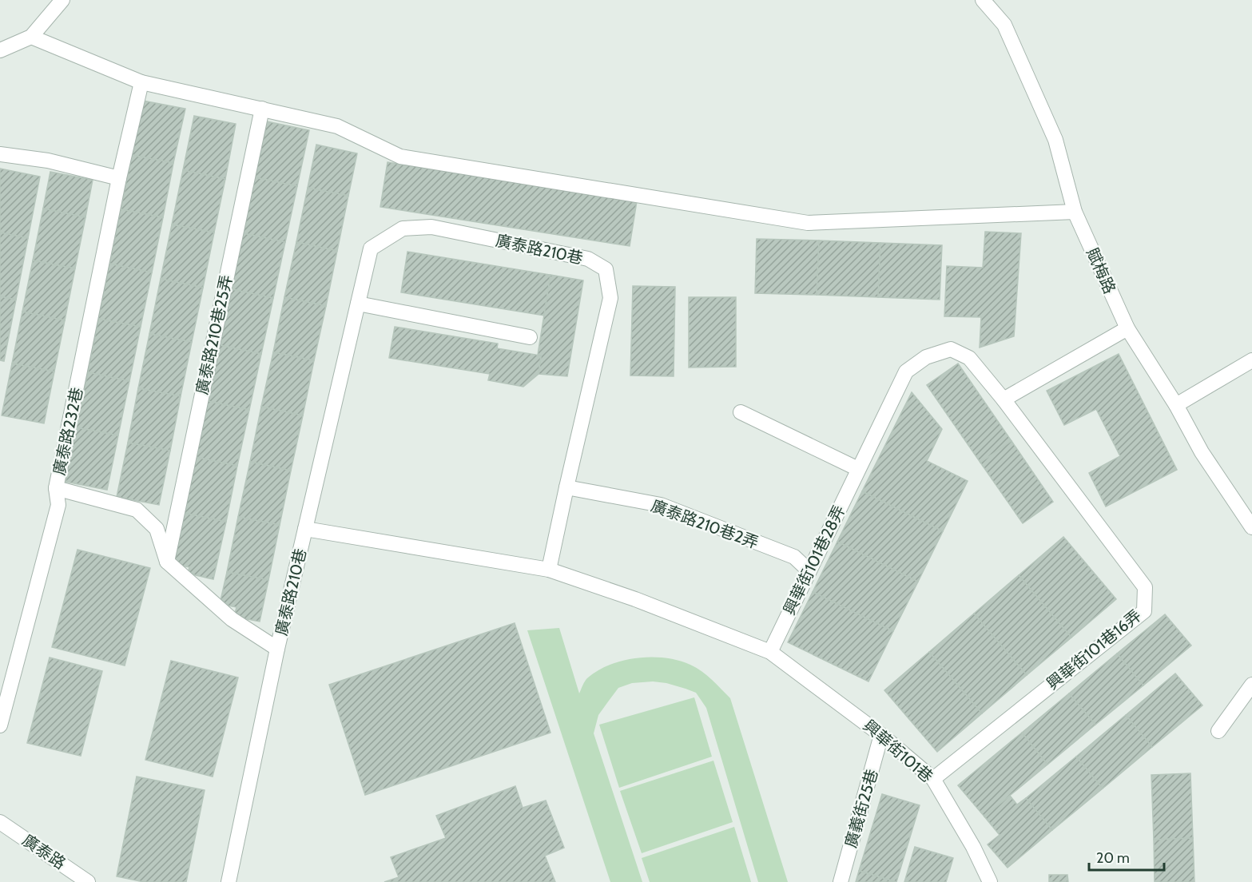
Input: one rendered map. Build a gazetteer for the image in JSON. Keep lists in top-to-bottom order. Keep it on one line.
{"streets":{"street":["廣泰路210巷","賦梅路","廣泰路210巷25弄","廣泰路232巷","廣泰路210巷2弄","興華街101巷28弄","興華街101巷16弄","興華街101巷","廣義街25巷","廣泰路"]},"crossings":[["廣泰路210巷","廣泰路210巷2弄"],["廣泰路210巷","興華街101巷"],["廣泰路210巷25弄","廣泰路232巷"],["廣泰路210巷2弄","興華街101巷28弄"],["興華街101巷28弄","興華街101巷16弄"],["興華街101巷28弄","興華街101巷"],["興華街101巷16弄","興華街101巷"],["興華街101巷","廣義街25巷"]],"scale_bar":"20 m"}
